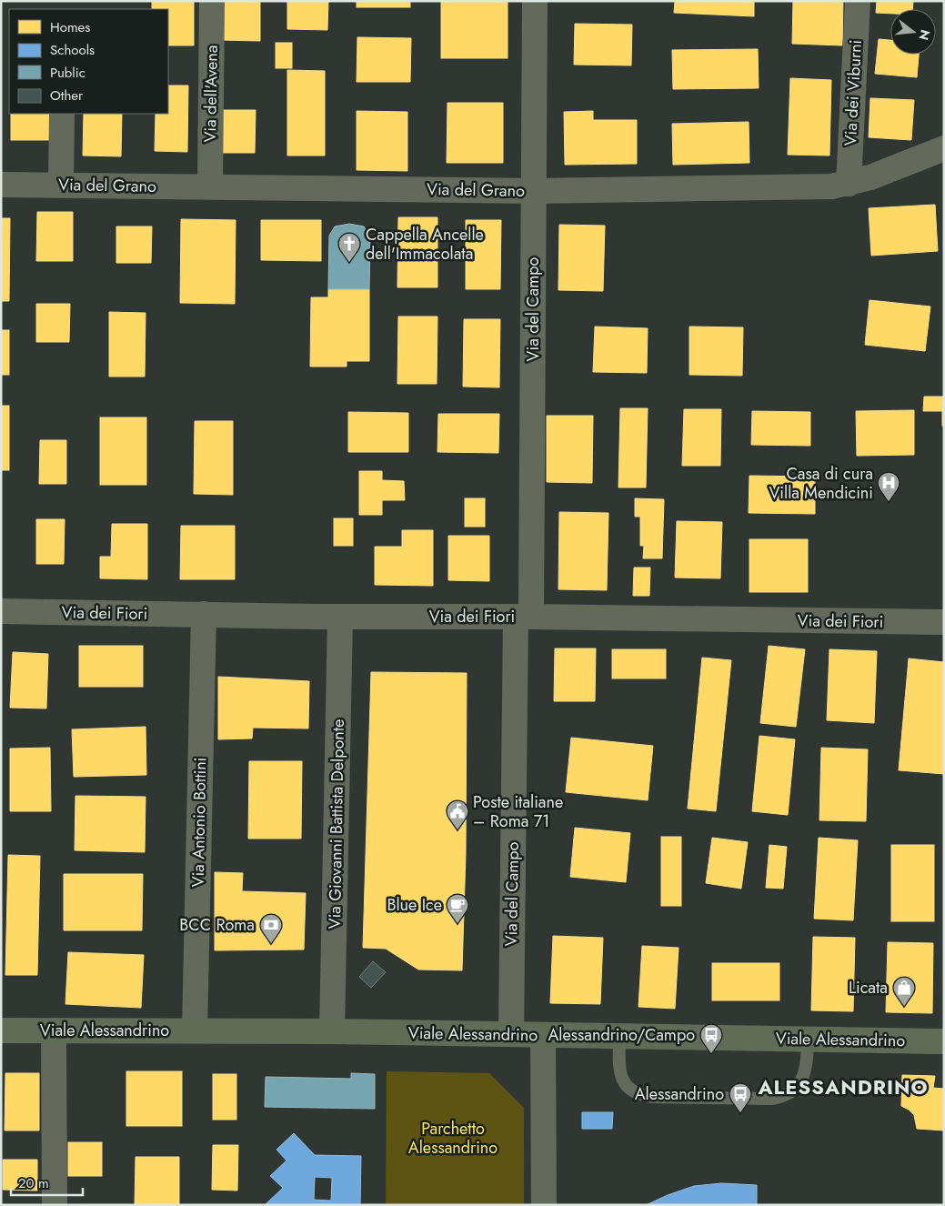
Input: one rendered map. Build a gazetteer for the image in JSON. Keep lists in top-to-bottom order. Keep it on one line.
{"streets":{"street":["Via dei Viburni","Via dell'Avena","Via del Grano","Via del Campo","Via dei Fiori","Via Antonio Bottini","Via Giovanni Battista Delponte","Viale Alessandrino"]},"crossings":[["Via dei Viburni","Via del Grano"],["Via dell'Avena","Via del Grano"],["Via del Grano","Via del Campo"],["Via del Campo","Via dei Fiori"],["Via del Campo","Viale Alessandrino"],["Via dei Fiori","Via Antonio Bottini"],["Via dei Fiori","Via Giovanni Battista Delponte"],["Via Antonio Bottini","Viale Alessandrino"],["Via Giovanni Battista Delponte","Viale Alessandrino"]],"districts":["ALESSANDRINO"],"parks":["Parchetto Alessandrino"],"places":{"church":["Cappella Ancelle dell'Immacolata"],"hospital":["Casa di cura Villa Mendicini"],"public building":["Poste italiane – Roma 71"],"cafe":["Blue Ice"],"bank":["BCC Roma"],"shop":["Licata"],"bus stop":["Alessandrino/Campo","Alessandrino"]},"legend":["Homes","Schools","Public","Other"],"scale_bar":"20 m","north":"right"}
